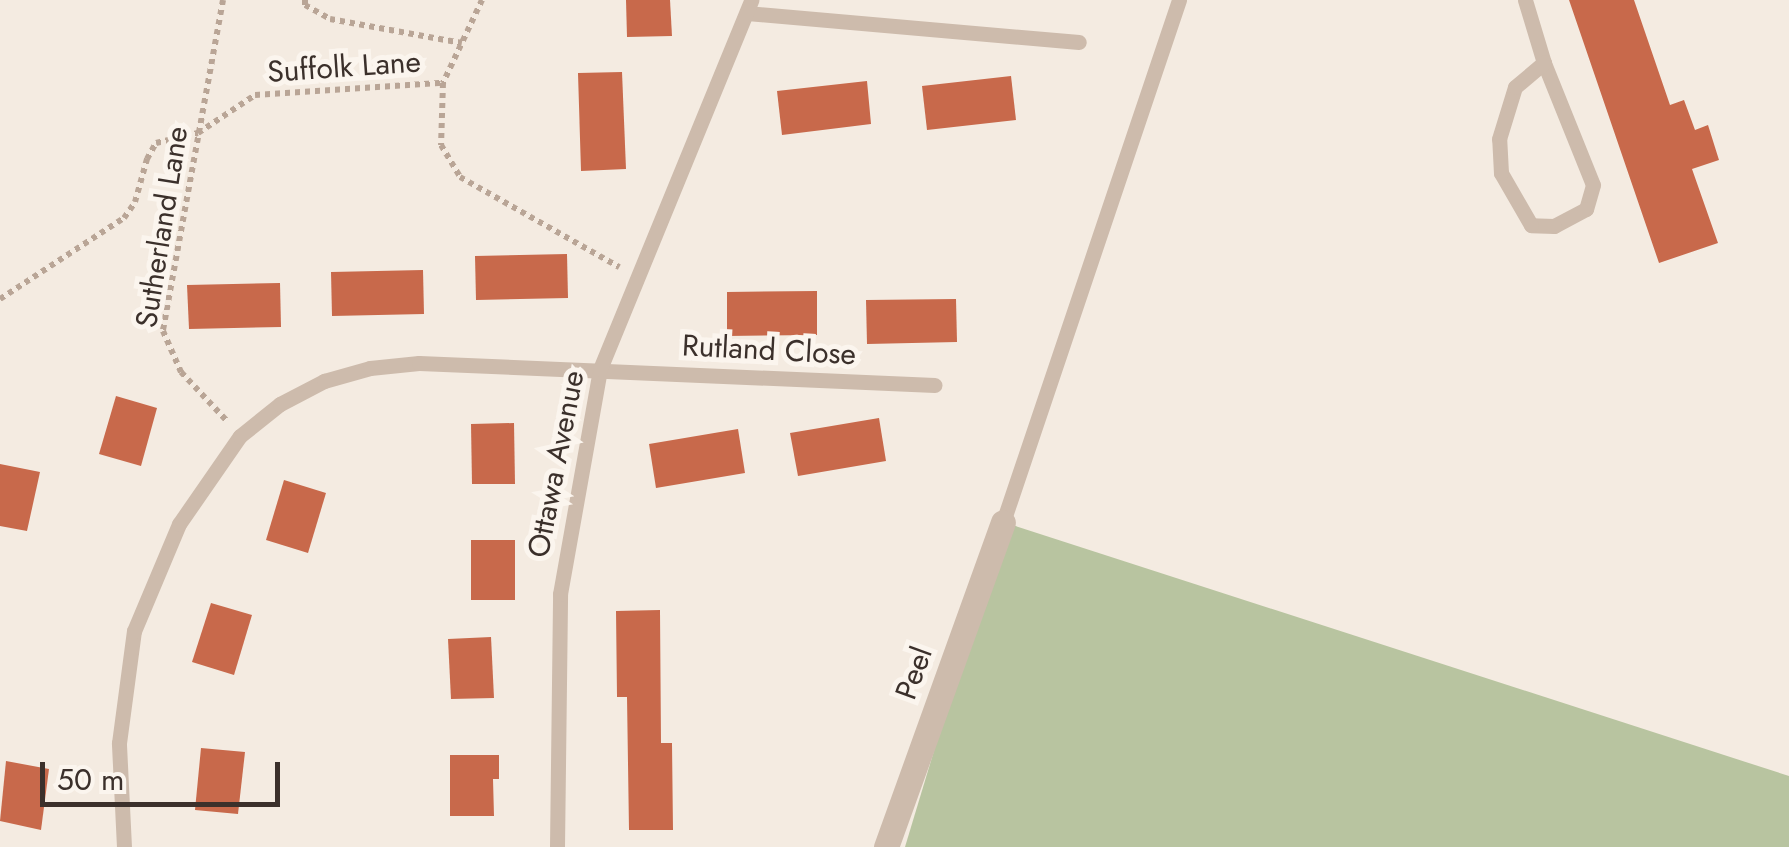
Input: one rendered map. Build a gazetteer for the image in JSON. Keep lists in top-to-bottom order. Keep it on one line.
{"streets":{"street":["Peel"],"lane":["Rutland Close","Ottawa Avenue"],"path":["Suffolk Lane","Sutherland Lane"]},"crossings":[["Suffolk Lane","Sutherland Lane"],["Sutherland Lane","Rutland Close"],["Rutland Close","Ottawa Avenue"]],"scale_bar":"50 m"}
